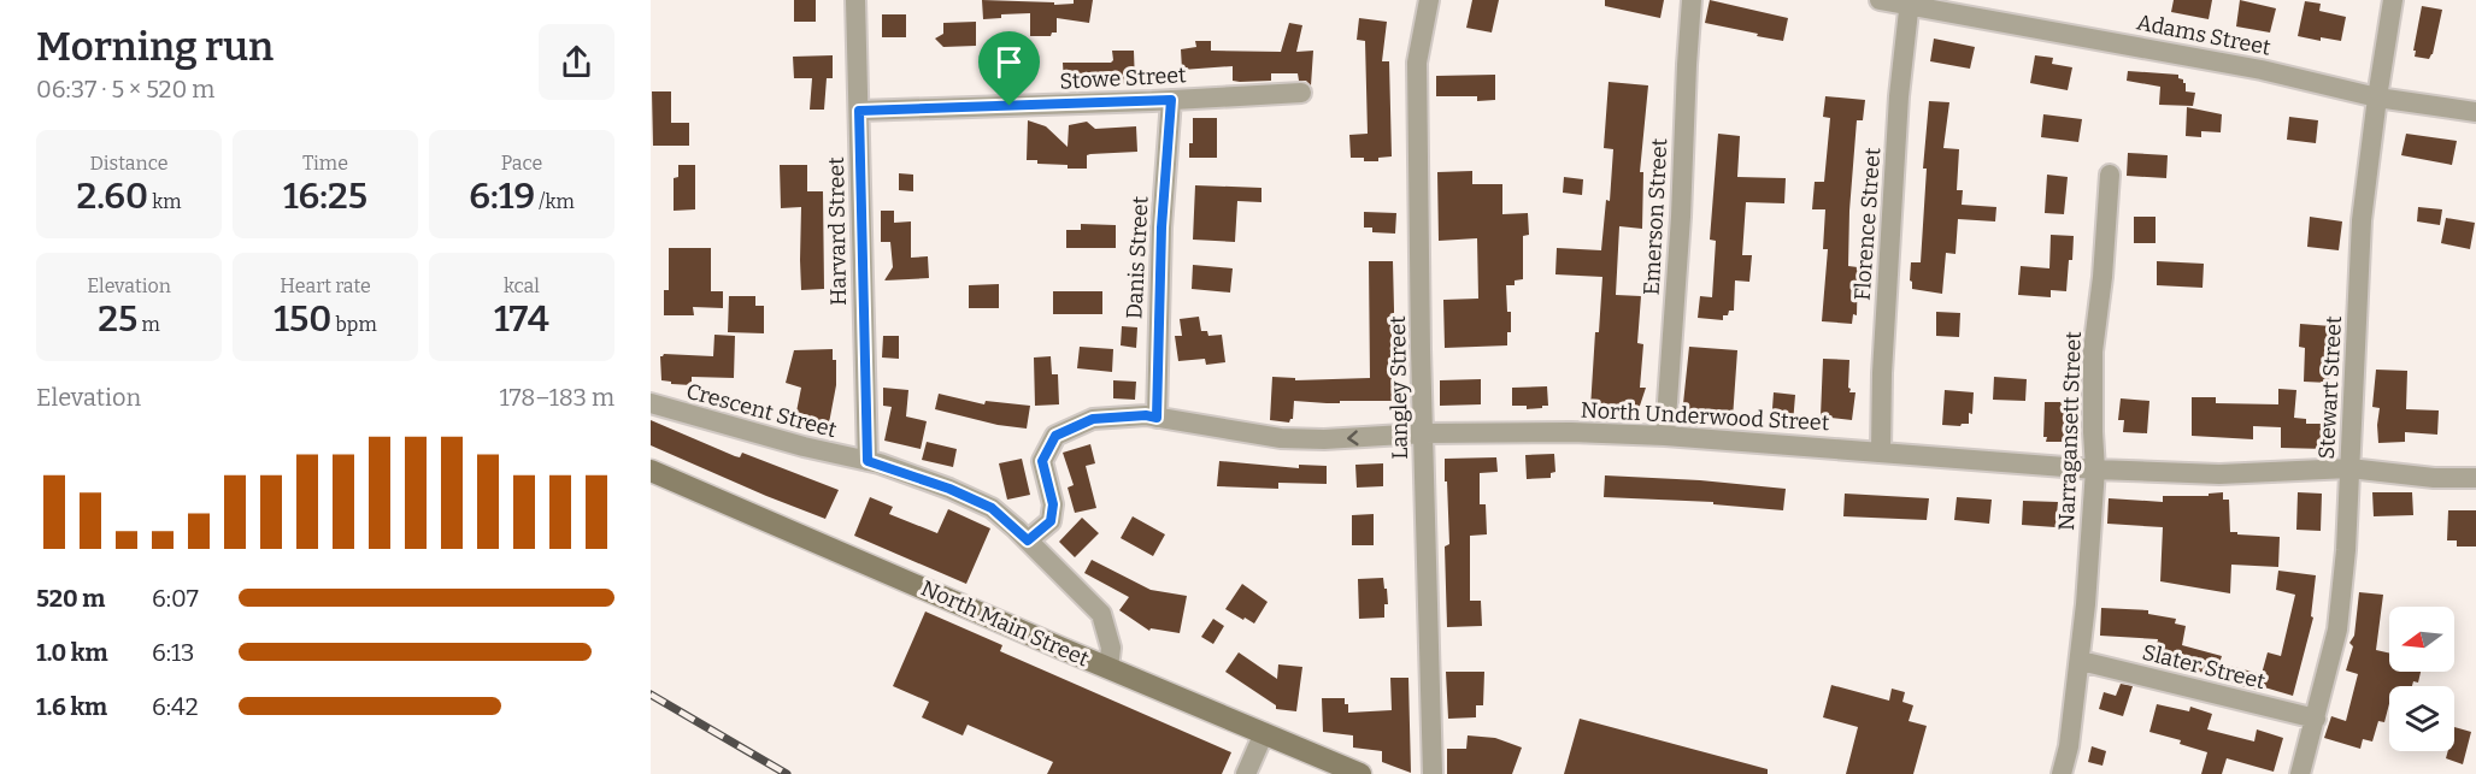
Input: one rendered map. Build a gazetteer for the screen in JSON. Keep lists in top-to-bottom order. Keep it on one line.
{"streets":{"main road":["North Main Street"],"street":["Adams Street","Stowe Street","Emerson Street","Florence Street","Harvard Street","Danis Street","Langley Street","Stewart Street","Crescent Street","North Underwood Street","Narragansett Street","Slater Street"]},"crossings":[["Adams Street","Florence Street"],["Adams Street","Stewart Street"],["Stowe Street","Harvard Street"],["Stowe Street","Danis Street"],["Emerson Street","North Underwood Street"],["Florence Street","North Underwood Street"],["Harvard Street","Crescent Street"],["Danis Street","North Underwood Street"],["Langley Street","North Underwood Street"],["Stewart Street","North Underwood Street"],["Stewart Street","Slater Street"],["Crescent Street","North Underwood Street"],["Crescent Street","North Main Street"],["North Underwood Street","Narragansett Street"],["Narragansett Street","Slater Street"]],"north":"left","page":{"heading":["Morning run","06:37 · 5 × 520 m"],"stats":[["Distance","2.60 km"],["Time","16:25"],["Pace","6:19 /km"],["Elevation","25 m"],["Heart rate","150 bpm"],["kcal","174"]],"chart":["Elevation","178–183 m"],"list":[{"name":"520 m","note":"6:07"},{"name":"1.0 km","note":"6:13"},{"name":"1.6 km","note":"6:42"}]}}
